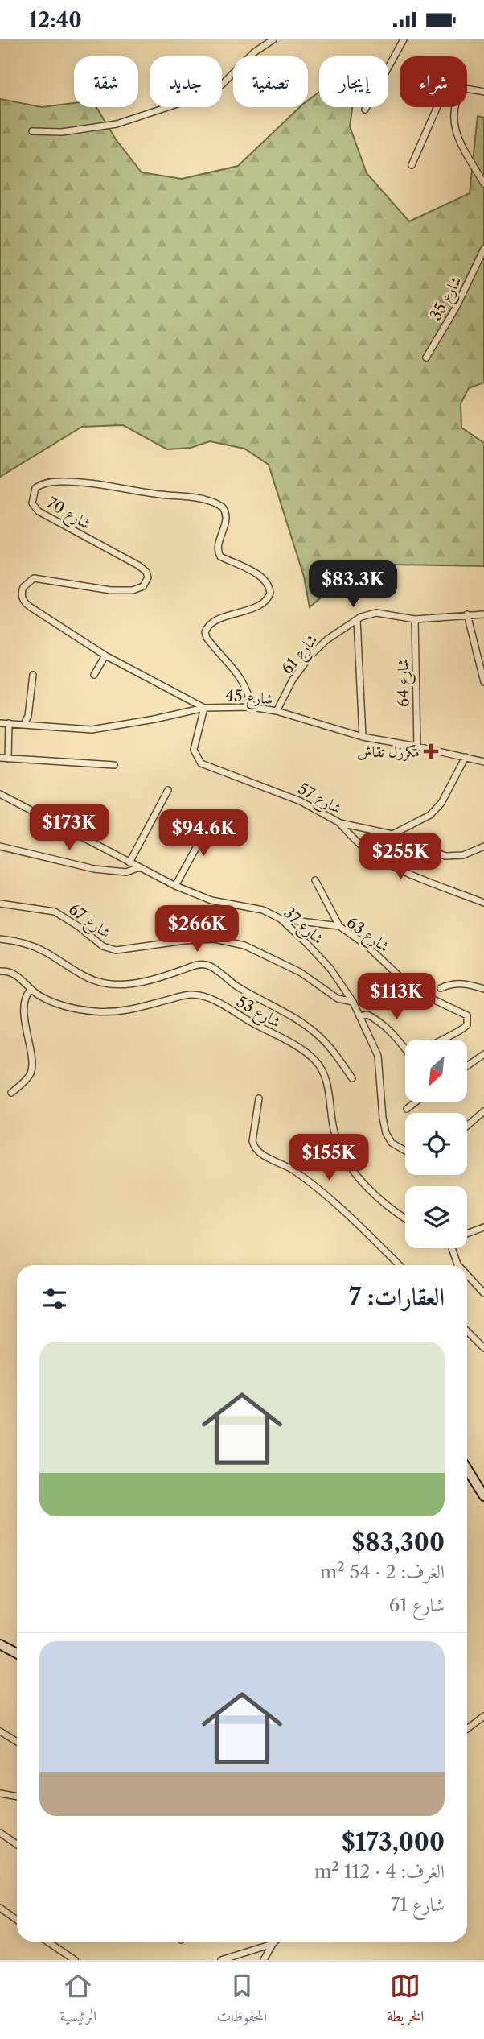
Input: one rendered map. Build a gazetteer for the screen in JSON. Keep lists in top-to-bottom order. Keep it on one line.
{"streets":{"street":["شارع 35","شارع 70","شارع 61","شارع 64","شارع 45","شارع 57","شارع 67","شارع 37","شارع 63","شارع 53"]},"crossings":[["شارع 70","شارع 45"],["شارع 70","شارع 57"],["شارع 61","شارع 64"],["شارع 61","شارع 45"],["شارع 64","شارع 45"],["شارع 45","شارع 57"],["شارع 67","شارع 37"],["شارع 37","شارع 63"]],"places":{"health":["مكرزل نقاش"]},"north":"bottom left","page":{"status":"12:40","chip":["شراء","إيجار","تصفية","جديد","شقة"],"price":["$83.3K","$173K","$94.6K","$255K","$266K","$113K","$155K"],"heading":"العقارات: 7","list":[{"name":"$83,300","note":"الغرف: 2 · 54 m² · شارع 61"},{"name":"$173,000","note":"الغرف: 4 · 112 m² · شارع 71"}],"tabs":["الخريطة","المحفوظات","الرئيسية"]}}
